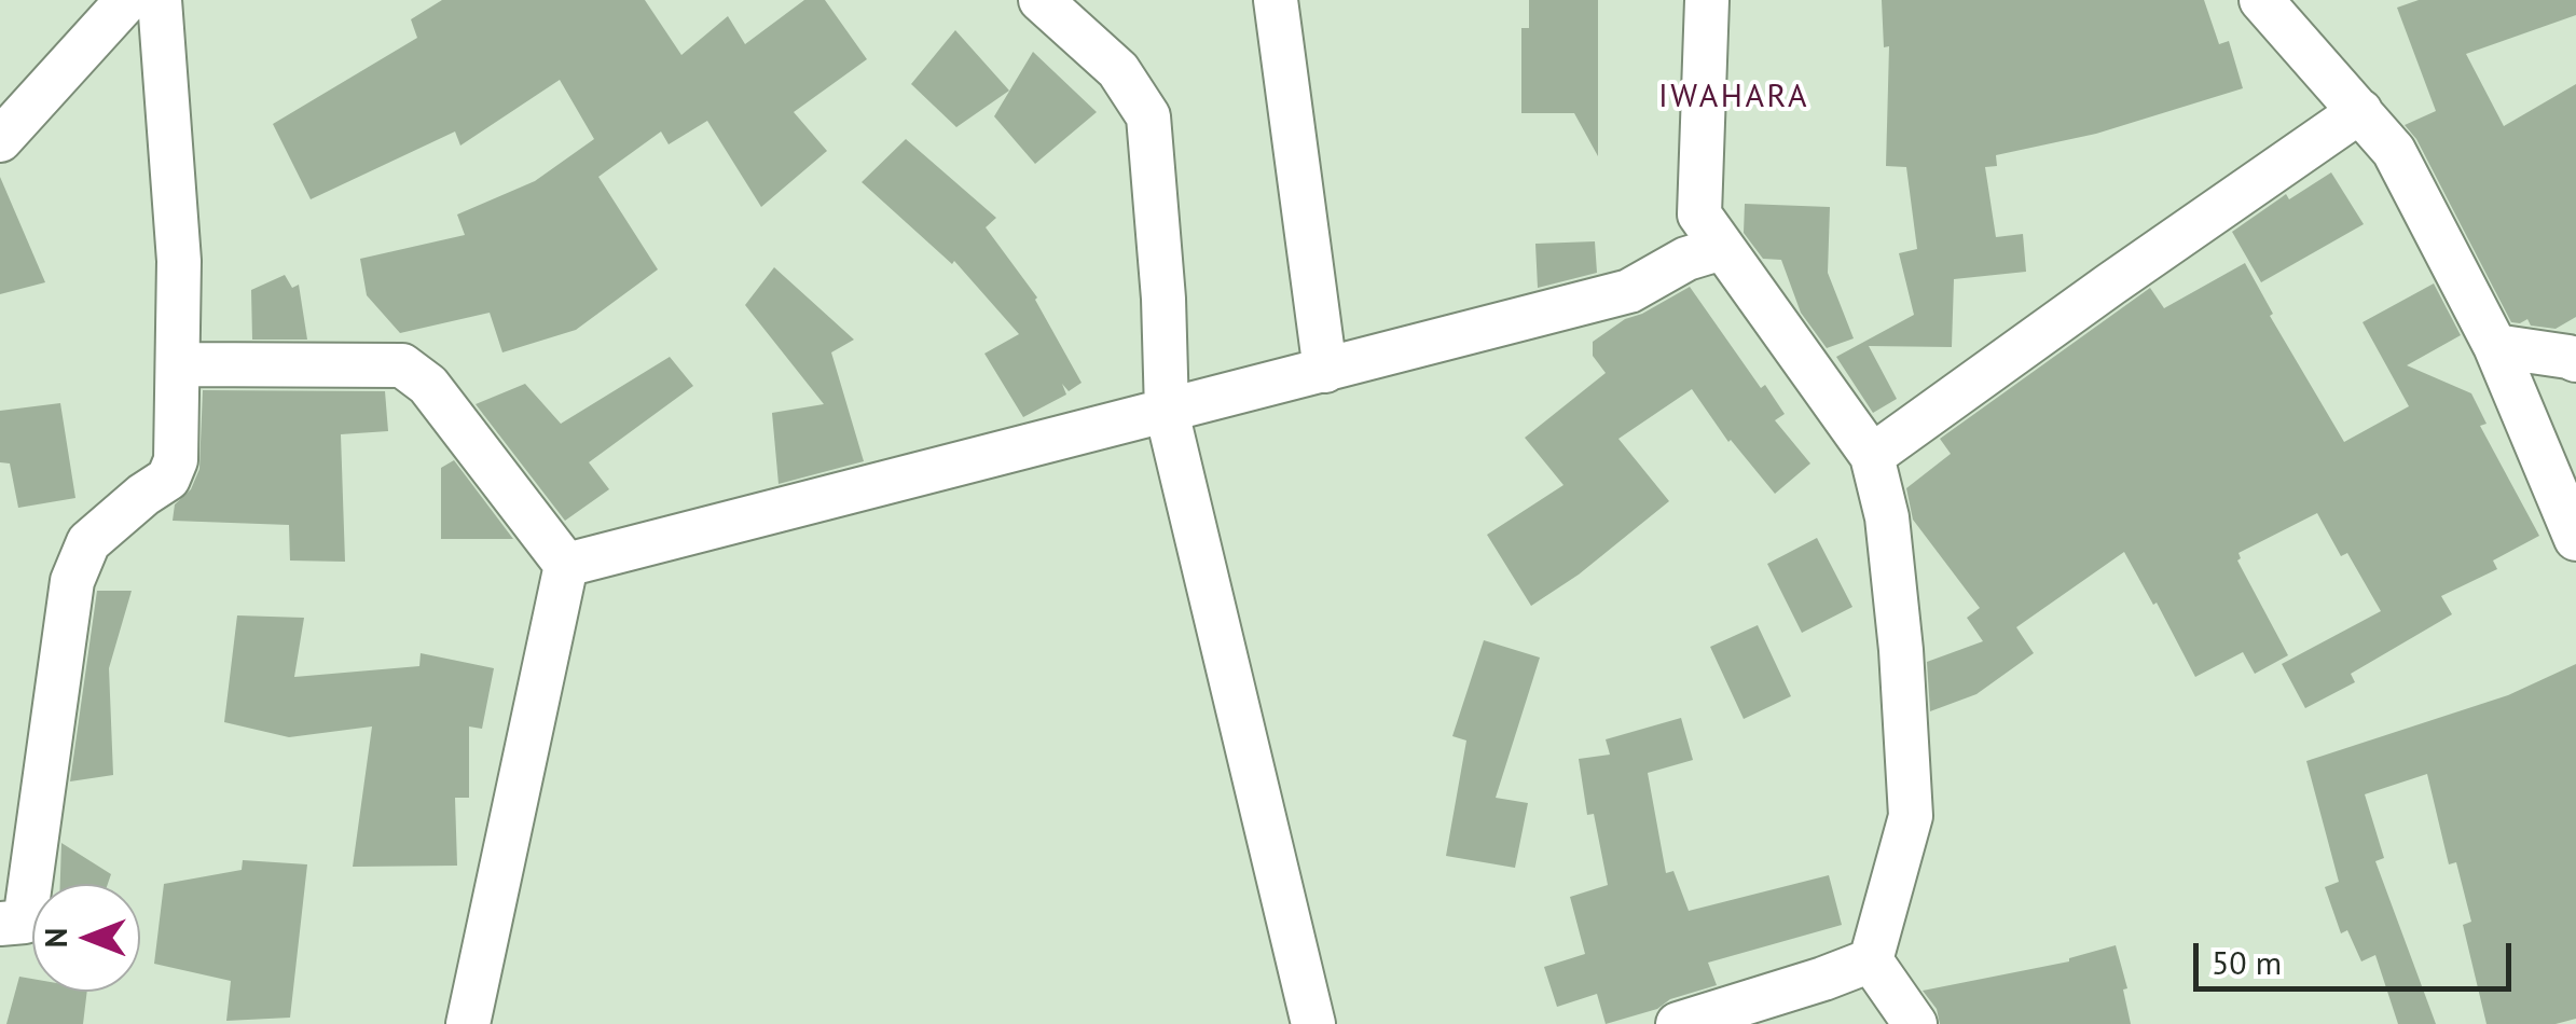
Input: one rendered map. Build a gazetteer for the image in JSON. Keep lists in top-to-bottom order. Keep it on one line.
{"districts":["IWAHARA"],"scale_bar":"50 m","north":"left"}
